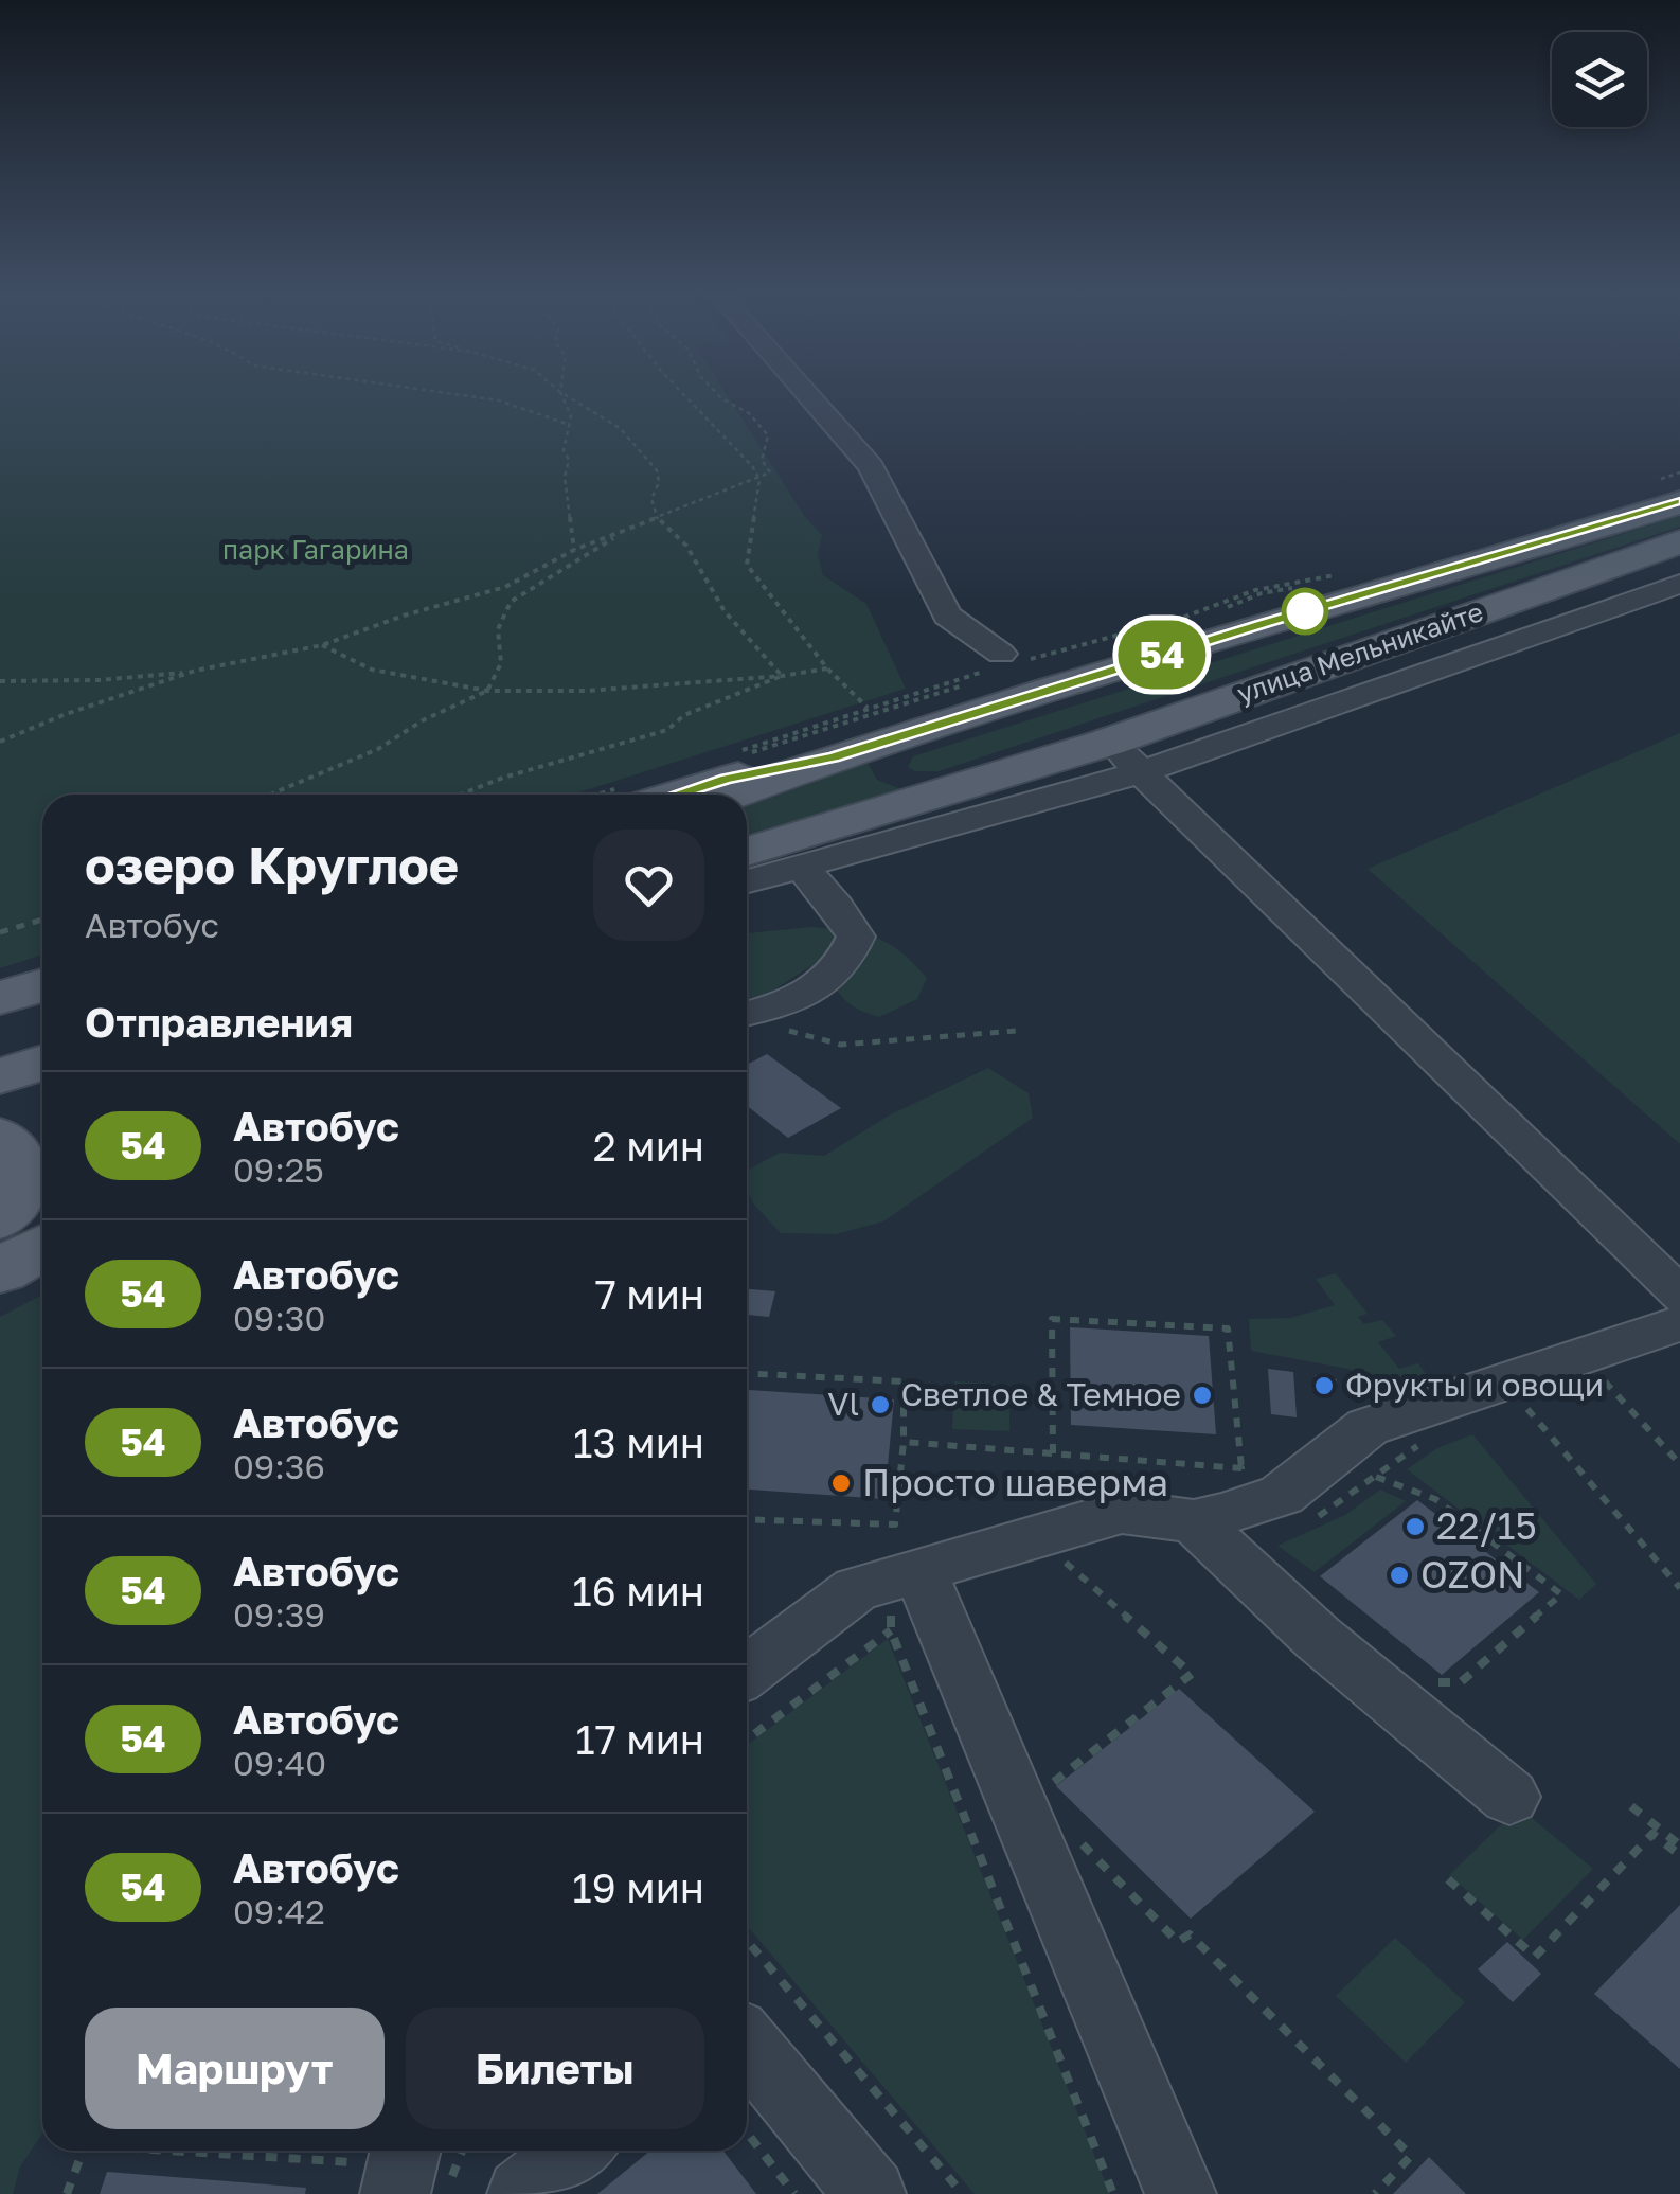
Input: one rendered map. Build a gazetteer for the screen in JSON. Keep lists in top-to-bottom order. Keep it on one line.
{"streets":{"main road":["улица Мельникайте"]},"parks":["парк Гагарина"],"places":["Фрукты и овощи","Светлое & Темное","Vl","Просто шаверма","22/15","OZON"],"lines":["bus line 54"],"page":{"on_map":"54","heading":[["озеро Круглое","Автобус"],"Отправления"],"list":[{"mark":"54","name":"Автобус","note":"09:25","value":"2 мин"},{"mark":"54","name":"Автобус","note":"09:30","value":"7 мин"},{"mark":"54","name":"Автобус","note":"09:36","value":"13 мин"},{"mark":"54","name":"Автобус","note":"09:39","value":"16 мин"},{"mark":"54","name":"Автобус","note":"09:40","value":"17 мин"},{"mark":"54","name":"Автобус","note":"09:42","value":"19 мин"}],"buttons":["Маршрут","Билеты"]}}
